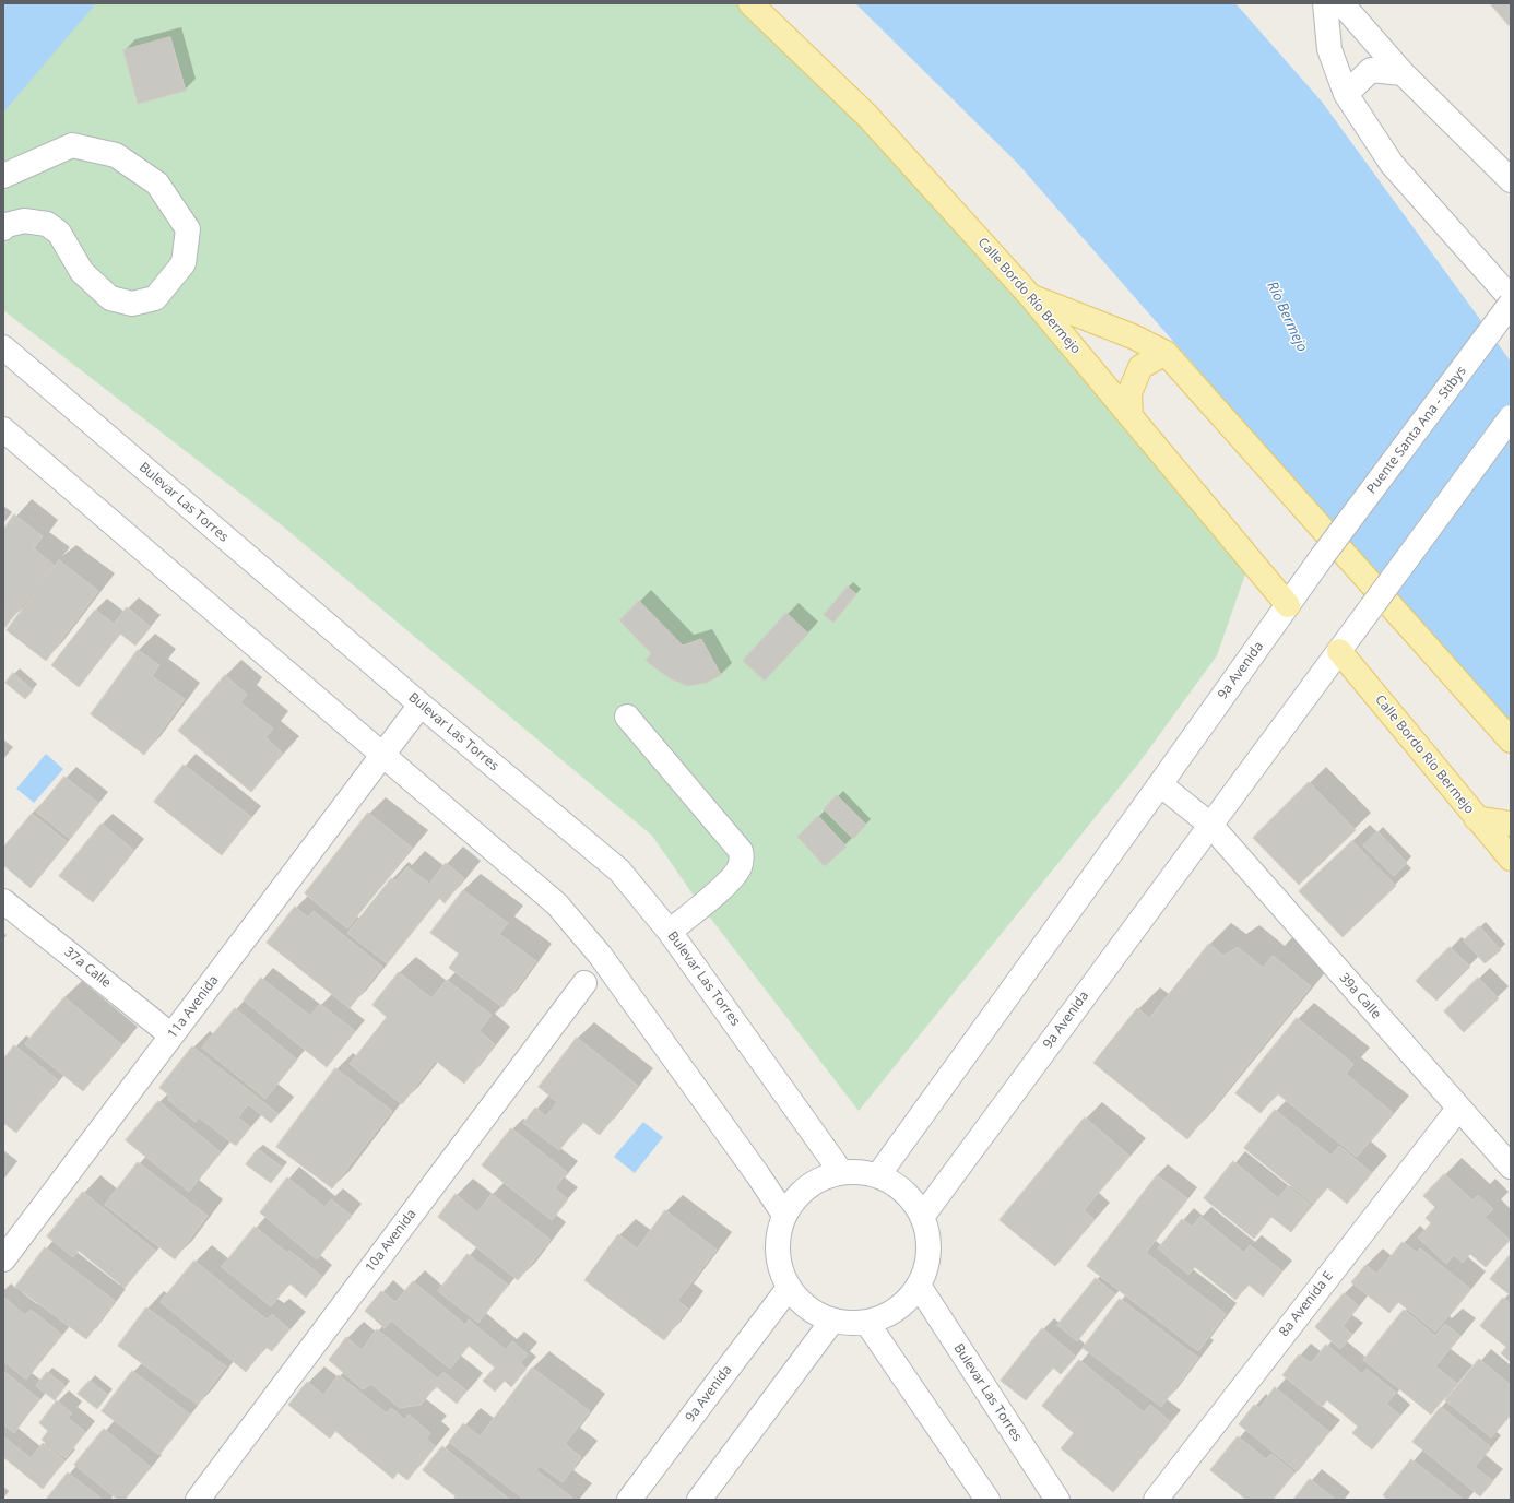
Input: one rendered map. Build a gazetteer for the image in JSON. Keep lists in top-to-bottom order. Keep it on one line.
{"streets":{"main road":["Calle Bordo Río Bermejo"],"street":["Puente Santa Ana - Stibys","Bulevar Las Torres","9a Avenida","37a Calle","39a Calle","11a Avenida","10a Avenida","8a Avenida E"]},"crossings":[["Calle Bordo Río Bermejo","9a Avenida"],["Puente Santa Ana - Stibys","9a Avenida"],["Bulevar Las Torres","9a Avenida"],["9a Avenida","39a Calle"],["37a Calle","11a Avenida"],["39a Calle","8a Avenida E"]],"water":["Río Bermejo"]}
